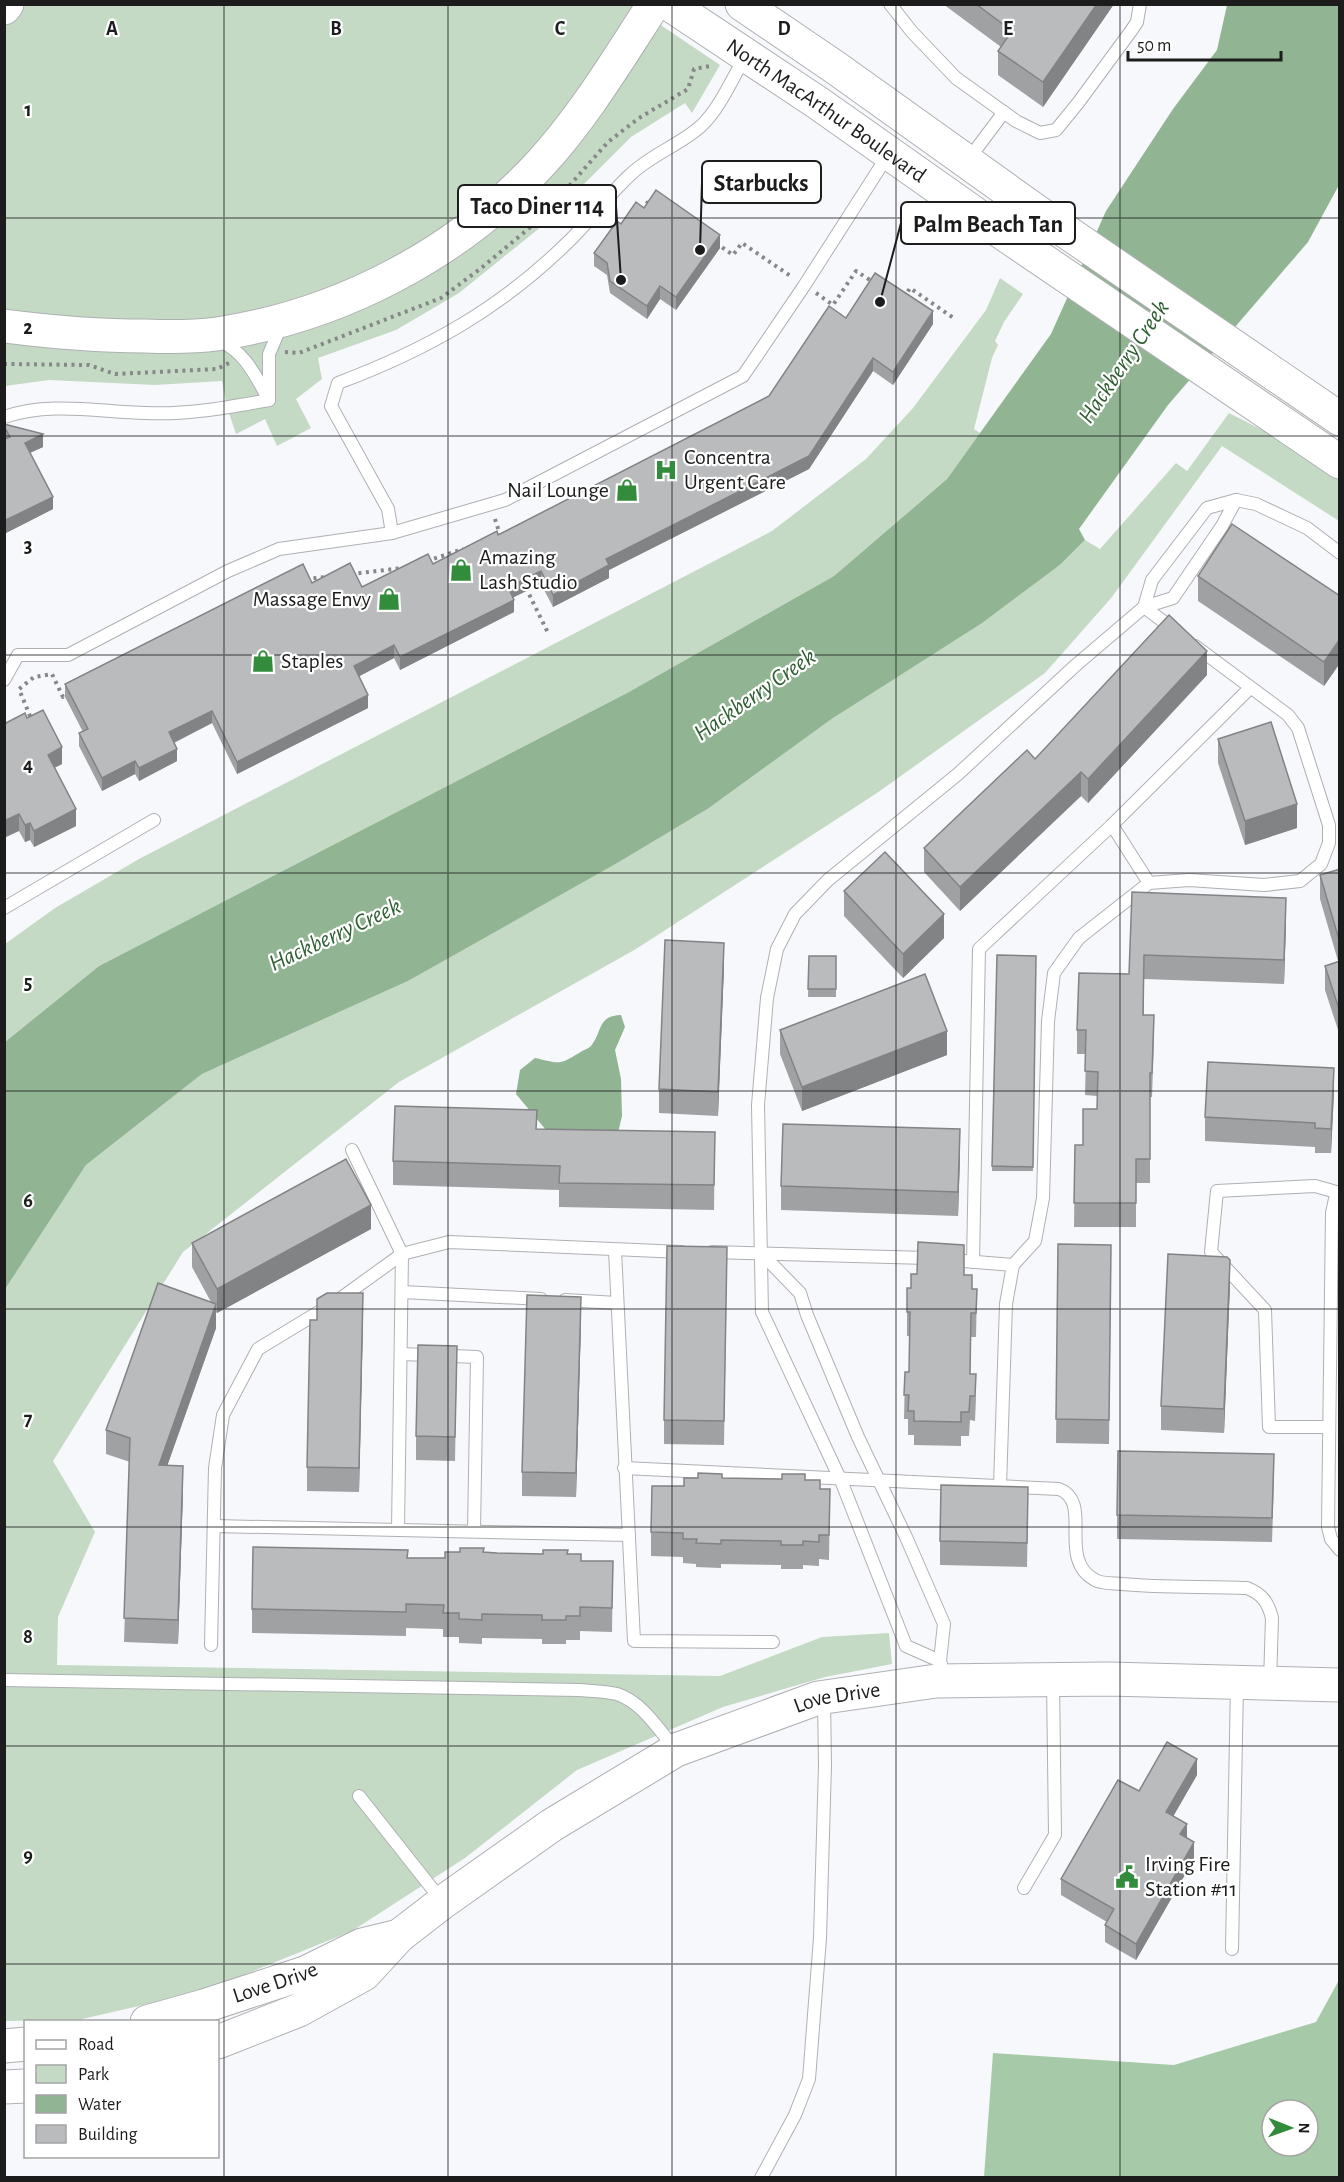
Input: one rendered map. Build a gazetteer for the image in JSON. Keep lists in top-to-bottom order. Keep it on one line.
{"streets":{"main road":["North MacArthur Boulevard","Love Drive"]},"water":["Hackberry Creek"],"places":{"other":["Starbucks","Taco Diner 114","Palm Beach Tan"],"hospital":["Concentra Urgent Care"],"shop":["Nail Lounge","Amazing Lash Studio","Massage Envy","Staples"],"public building":["Irving Fire Station #11"]},"legend":["Road","Park","Water","Building"],"scale_bar":"50 m","north":"right","grid":{"columns":["A","B","C","D","E"],"rows":["1","2","3","4","5","6","7","8","9"]}}
